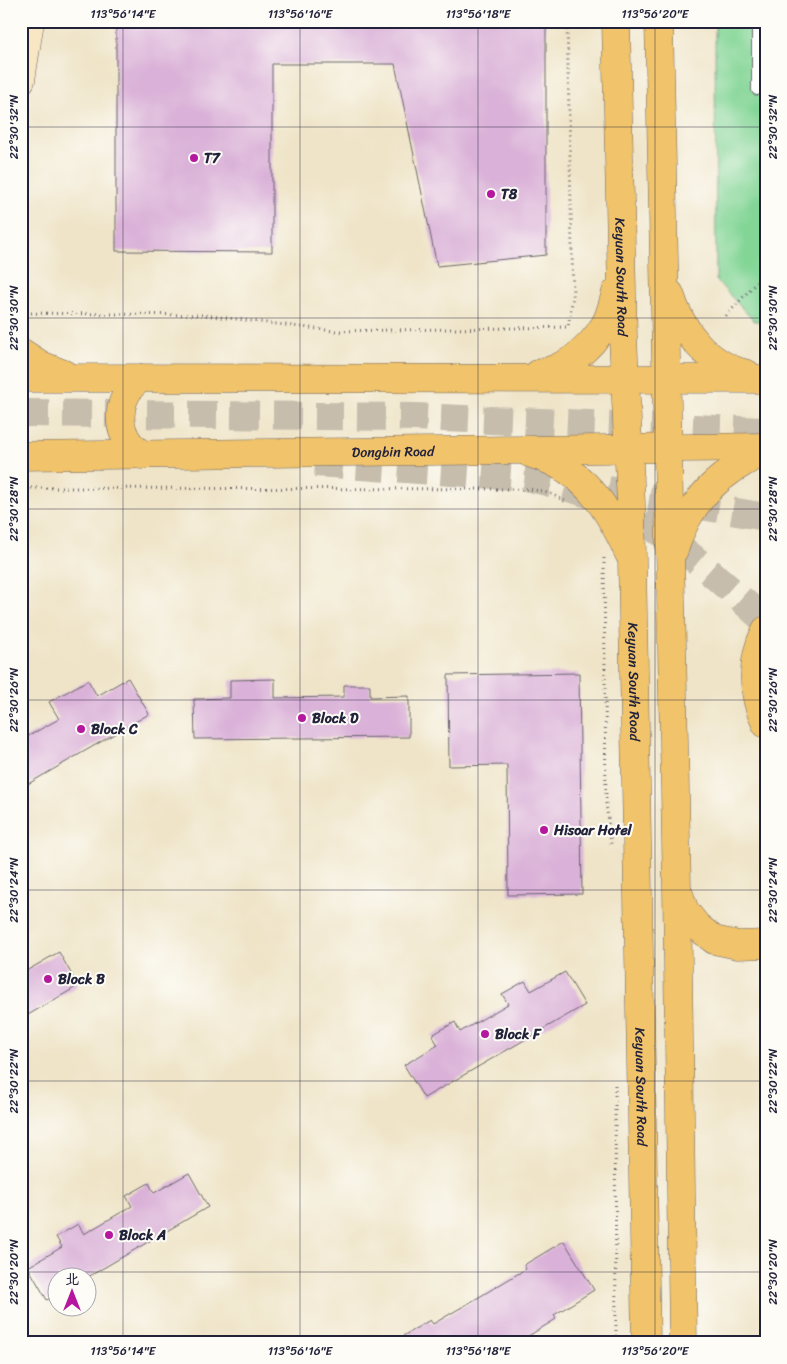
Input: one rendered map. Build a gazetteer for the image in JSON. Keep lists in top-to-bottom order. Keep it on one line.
{"streets":{"main road":["Keyuan South Road","Dongbin Road"]},"crossings":[["Keyuan South Road","Dongbin Road"]],"places":["T7","T8","Block D","Block C","Hisoar Hotel","Block B","Block F","Block A"],"north":"top","coordinates":["113°56'14\"E","113°56'16\"E","113°56'18\"E","113°56'20\"E","22°30'32\"N","22°30'30\"N","22°30'28\"N","22°30'26\"N","22°30'24\"N","22°30'22\"N","22°30'20\"N"]}
